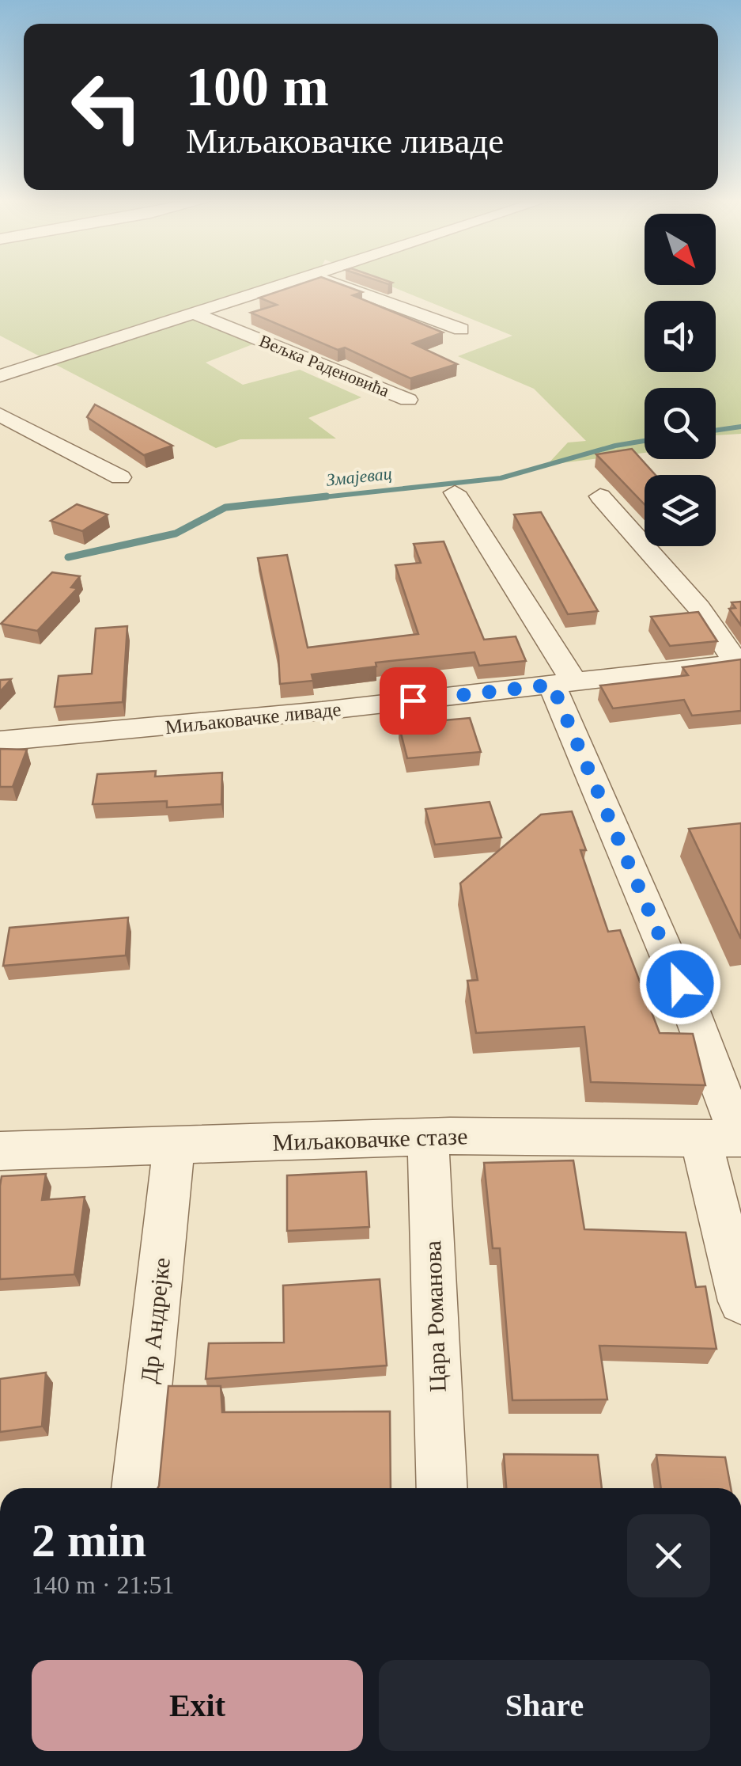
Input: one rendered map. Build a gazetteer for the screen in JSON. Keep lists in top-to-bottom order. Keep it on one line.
{"streets":{"street":["Вељка Раденовића","Миљаковачке ливаде","Миљаковачке стазе","Цара Романова","Др Андрејке"]},"crossings":[["Миљаковачке стазе","Цара Романова"],["Миљаковачке стазе","Др Андрејке"]],"water":["Змајевац"],"north":"bottom right","page":{"turn":["100 m","Миљаковачке ливаде"],"heading":["2 min","140 m · 21:51"],"buttons":["Exit","Share"]}}
